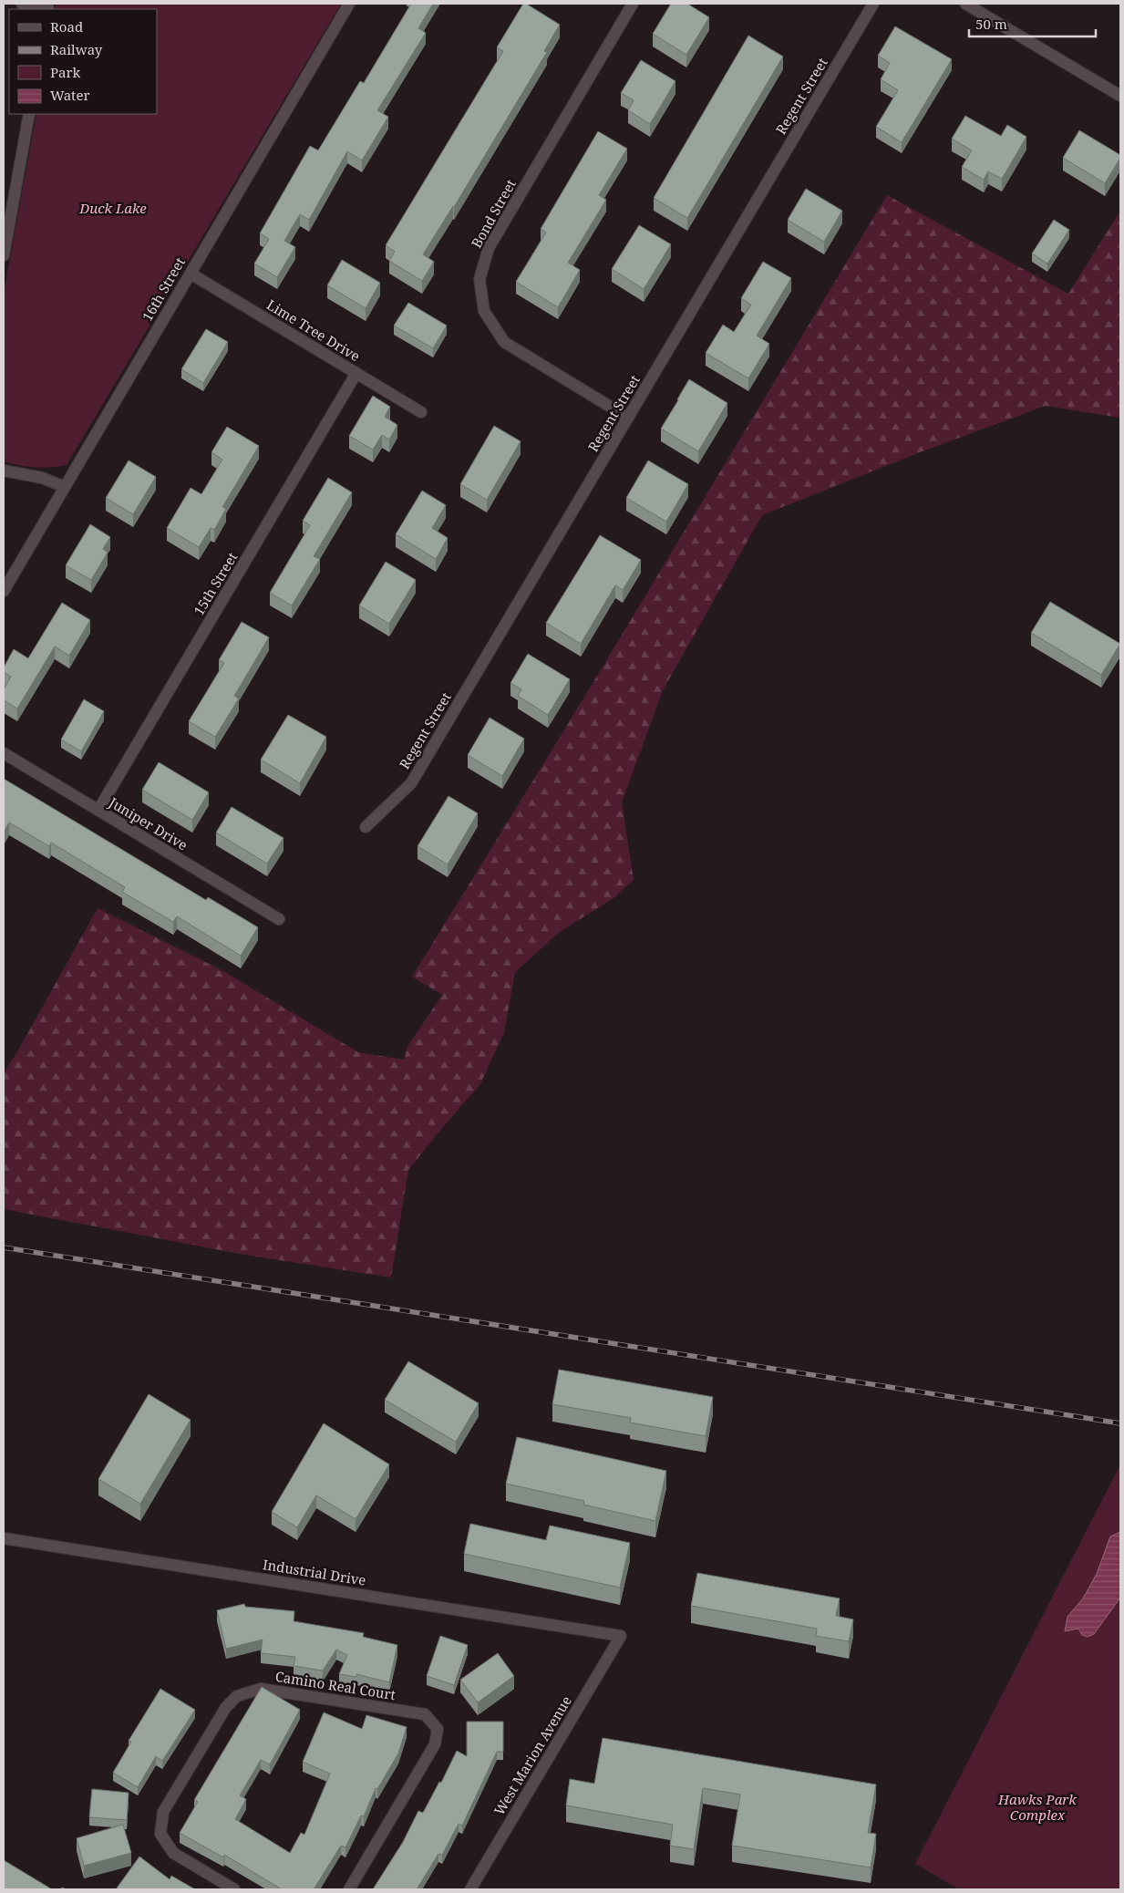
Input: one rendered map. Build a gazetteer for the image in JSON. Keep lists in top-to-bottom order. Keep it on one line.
{"streets":{"street":["Regent Street","Bond Street","16th Street","Lime Tree Drive","15th Street","Juniper Drive","Industrial Drive","Camino Real Court","West Marion Avenue"]},"crossings":[["Regent Street","Bond Street"],["16th Street","Lime Tree Drive"],["Lime Tree Drive","15th Street"],["15th Street","Juniper Drive"],["Industrial Drive","West Marion Avenue"]],"parks":["Duck Lake","Hawks Park Complex"],"legend":["Road","Railway","Park","Water"],"scale_bar":"50 m"}
